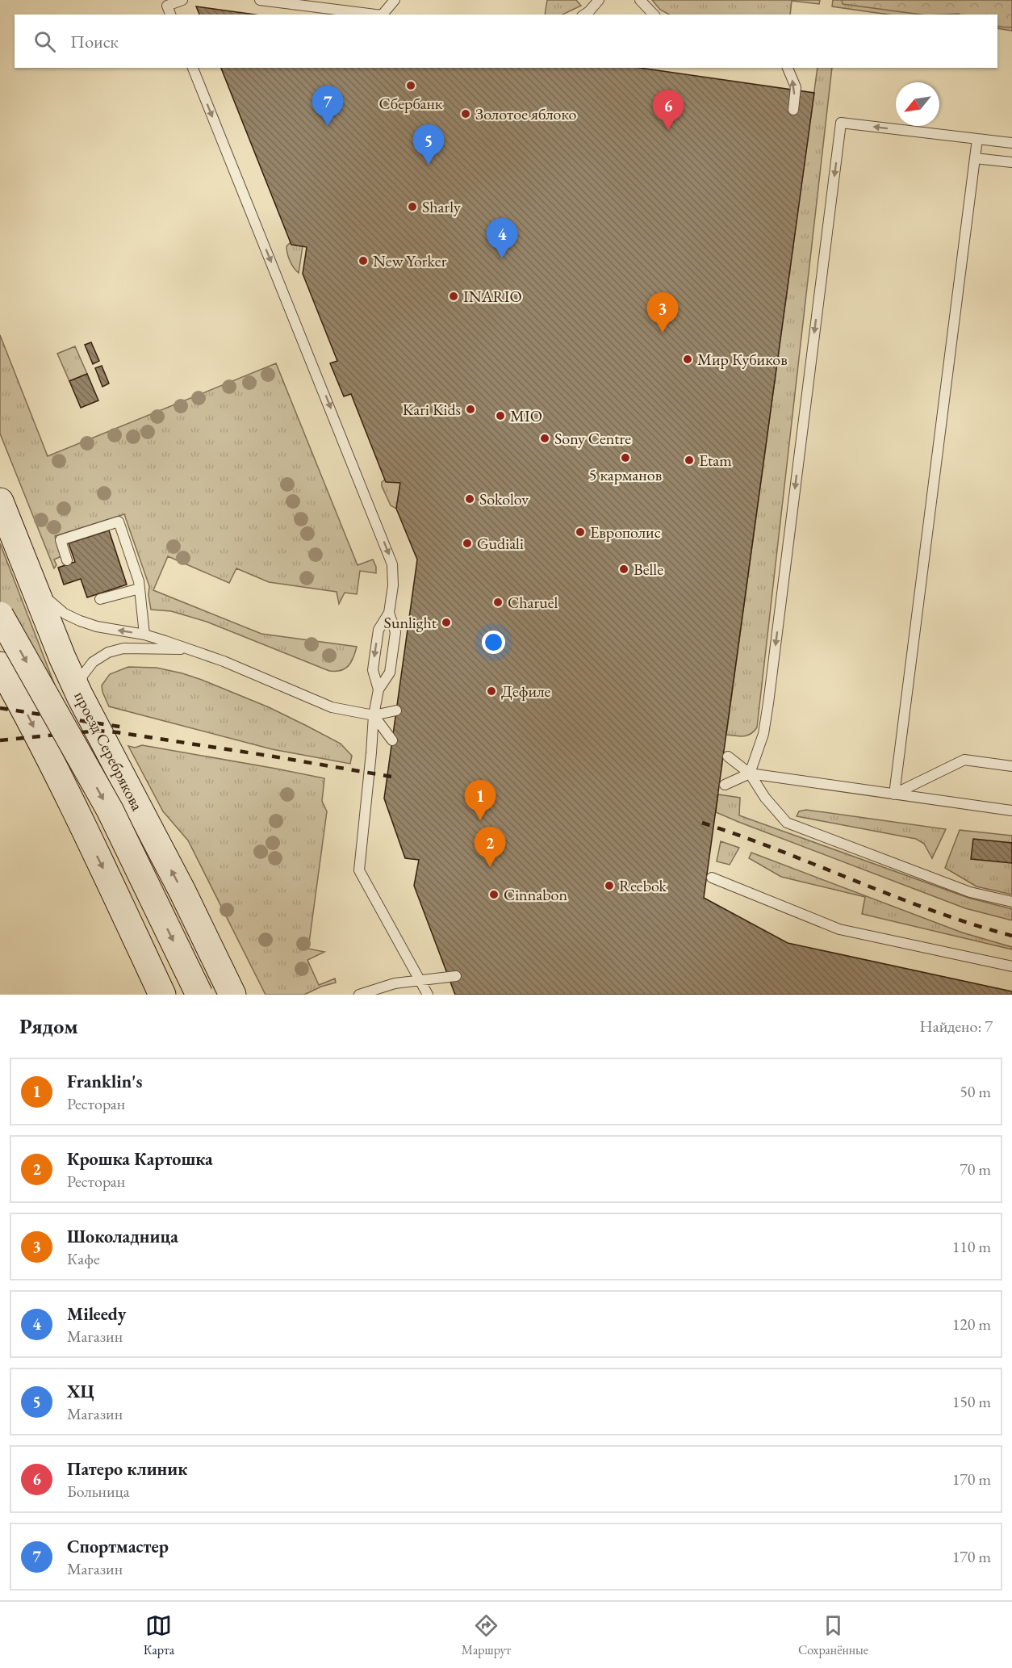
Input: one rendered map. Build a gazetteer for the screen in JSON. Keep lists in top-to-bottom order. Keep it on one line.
{"streets":{"main road":["проезд Серебрякова"]},"places":["Сбербанк","Золотое яблоко","Sharly","New Yorker","INARIO","Мир Кубиков","Kari Kids","MIO","Sony Centre","5 карманов","Etam","Sokolov","Европолис","Gudiali","Belle","Charuel","Sunlight","Дефиле","Reebok","Cinnabon"],"north":"bottom left","page":{"search":"Поиск","pins":["7","6","5","4","3","1","2"],"heading":["Рядом","Найдено: 7"],"list":[{"mark":"1","name":"Franklin's","note":"Ресторан","value":"50 m"},{"mark":"2","name":"Крошка Картошка","note":"Ресторан","value":"70 m"},{"mark":"3","name":"Шоколадница","note":"Кафе","value":"110 m"},{"mark":"4","name":"Mileedy","note":"Магазин","value":"120 m"},{"mark":"5","name":"ХЦ","note":"Магазин","value":"150 m"},{"mark":"6","name":"Патеро клиник","note":"Больница","value":"170 m"},{"mark":"7","name":"Спортмастер","note":"Магазин","value":"170 m"}],"nav":["Карта","Маршрут","Сохранённые"]}}
